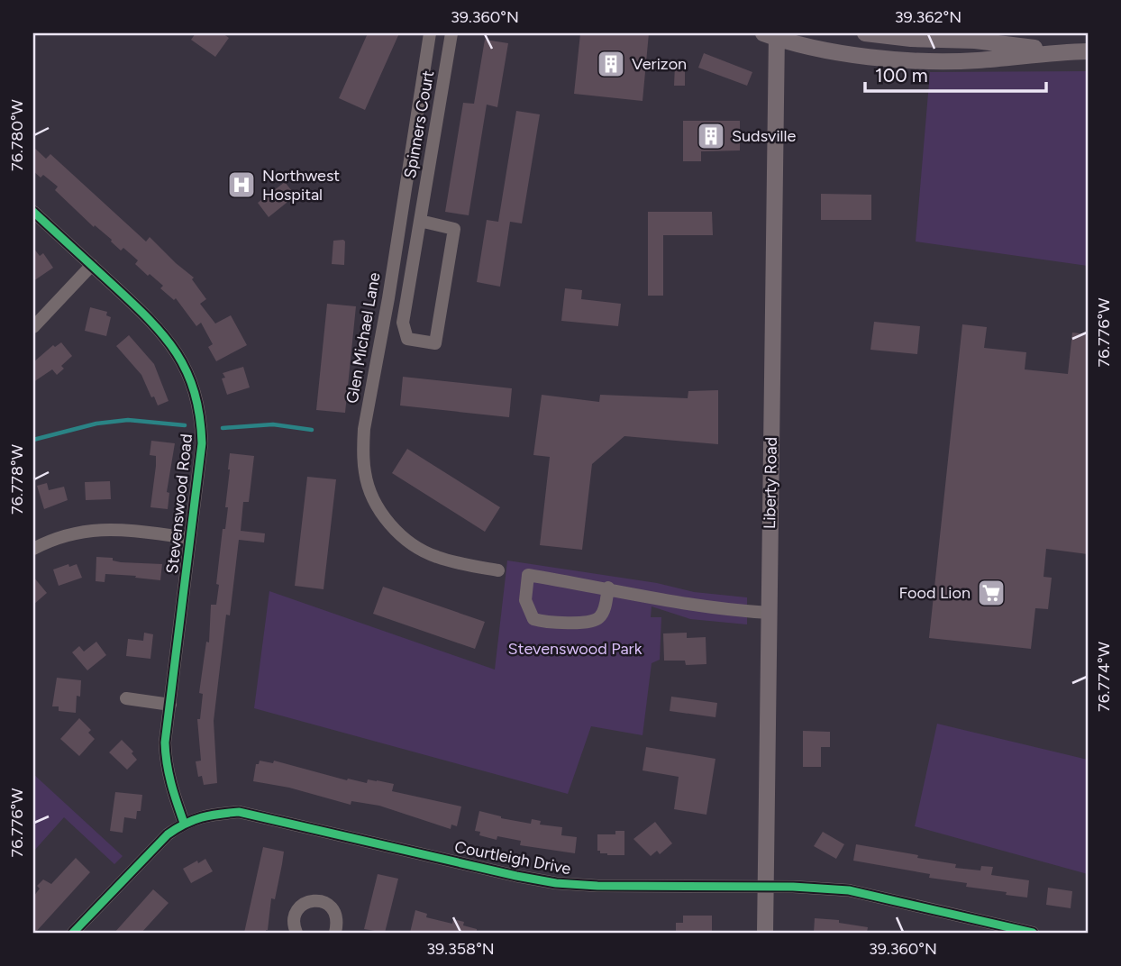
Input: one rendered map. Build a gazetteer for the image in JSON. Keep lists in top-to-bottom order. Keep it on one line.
{"streets":{"main road":["Liberty Road"],"street":["Spinners Court","Glen Michael Lane","Stevenswood Road","Courtleigh Drive"]},"crossings":[["Liberty Road","Courtleigh Drive"],["Stevenswood Road","Courtleigh Drive"]],"parks":["Stevenswood Park"],"places":{"building":["Verizon","Sudsville"],"hospital":["Northwest Hospital"],"supermarket":["Food Lion"]},"scale_bar":"100 m","coordinates":["39.360°N","39.362°N","76.780°W","76.776°W","76.778°W","76.774°W","39.358°N"]}
